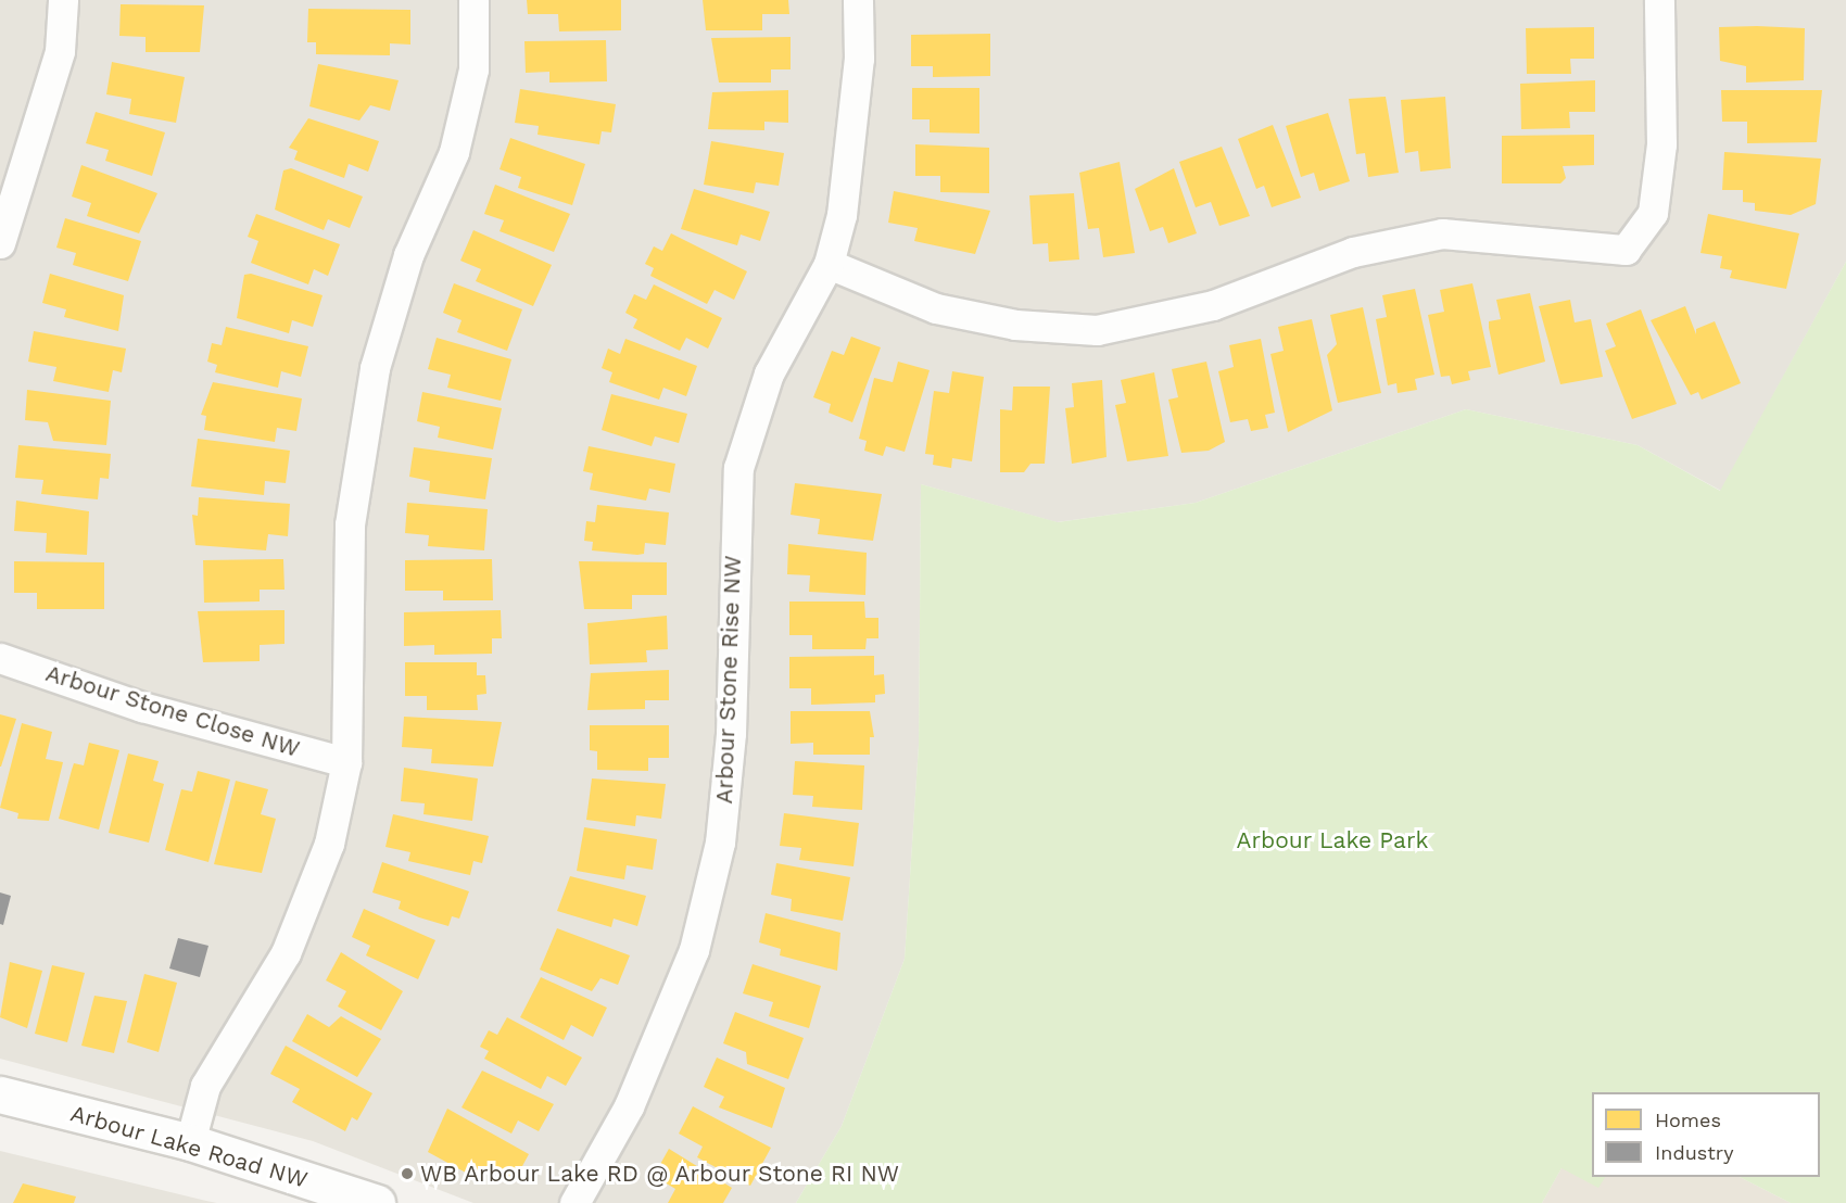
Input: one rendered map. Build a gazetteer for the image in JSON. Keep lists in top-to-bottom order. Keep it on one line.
{"streets":{"street":["Arbour Stone Rise NW","Arbour Stone Close NW","Arbour Lake Road NW"]},"parks":["Arbour Lake Park"],"places":["WB Arbour Lake RD @ Arbour Stone RI NW"],"legend":["Homes","Industry"]}
